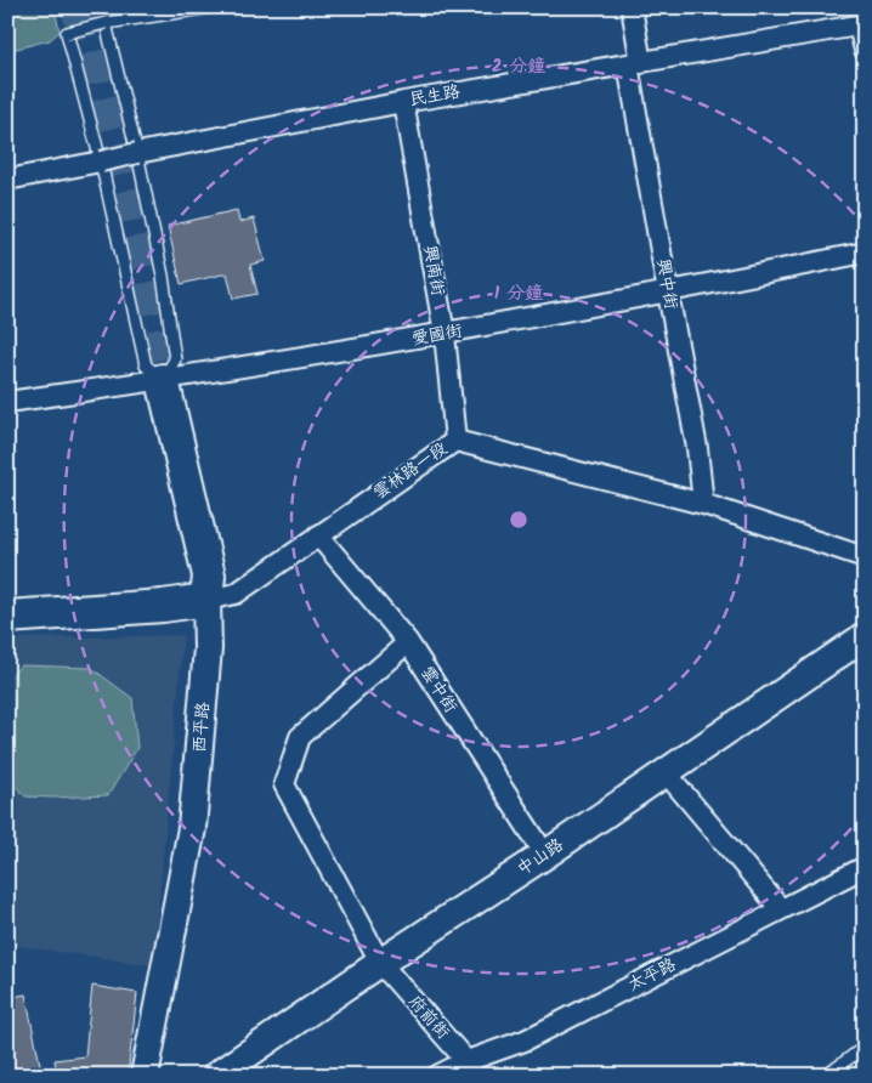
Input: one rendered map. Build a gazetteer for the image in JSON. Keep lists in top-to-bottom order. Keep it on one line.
{"streets":{"main road":["雲林路一段","西平路"],"street":["民生路","興南街","興中街","愛國街","雲中街","中山路","太平路","府前街"]},"crossings":[["民生路","興南街"],["民生路","興中街"],["興南街","愛國街"],["興南街","雲林路一段"],["興中街","愛國街"],["興中街","雲林路一段"],["愛國街","西平路"],["雲林路一段","雲中街"],["雲林路一段","西平路"],["雲中街","中山路"],["雲中街","府前街"],["中山路","府前街"],["太平路","府前街"]],"rings":["2 分鐘","1 分鐘"]}
